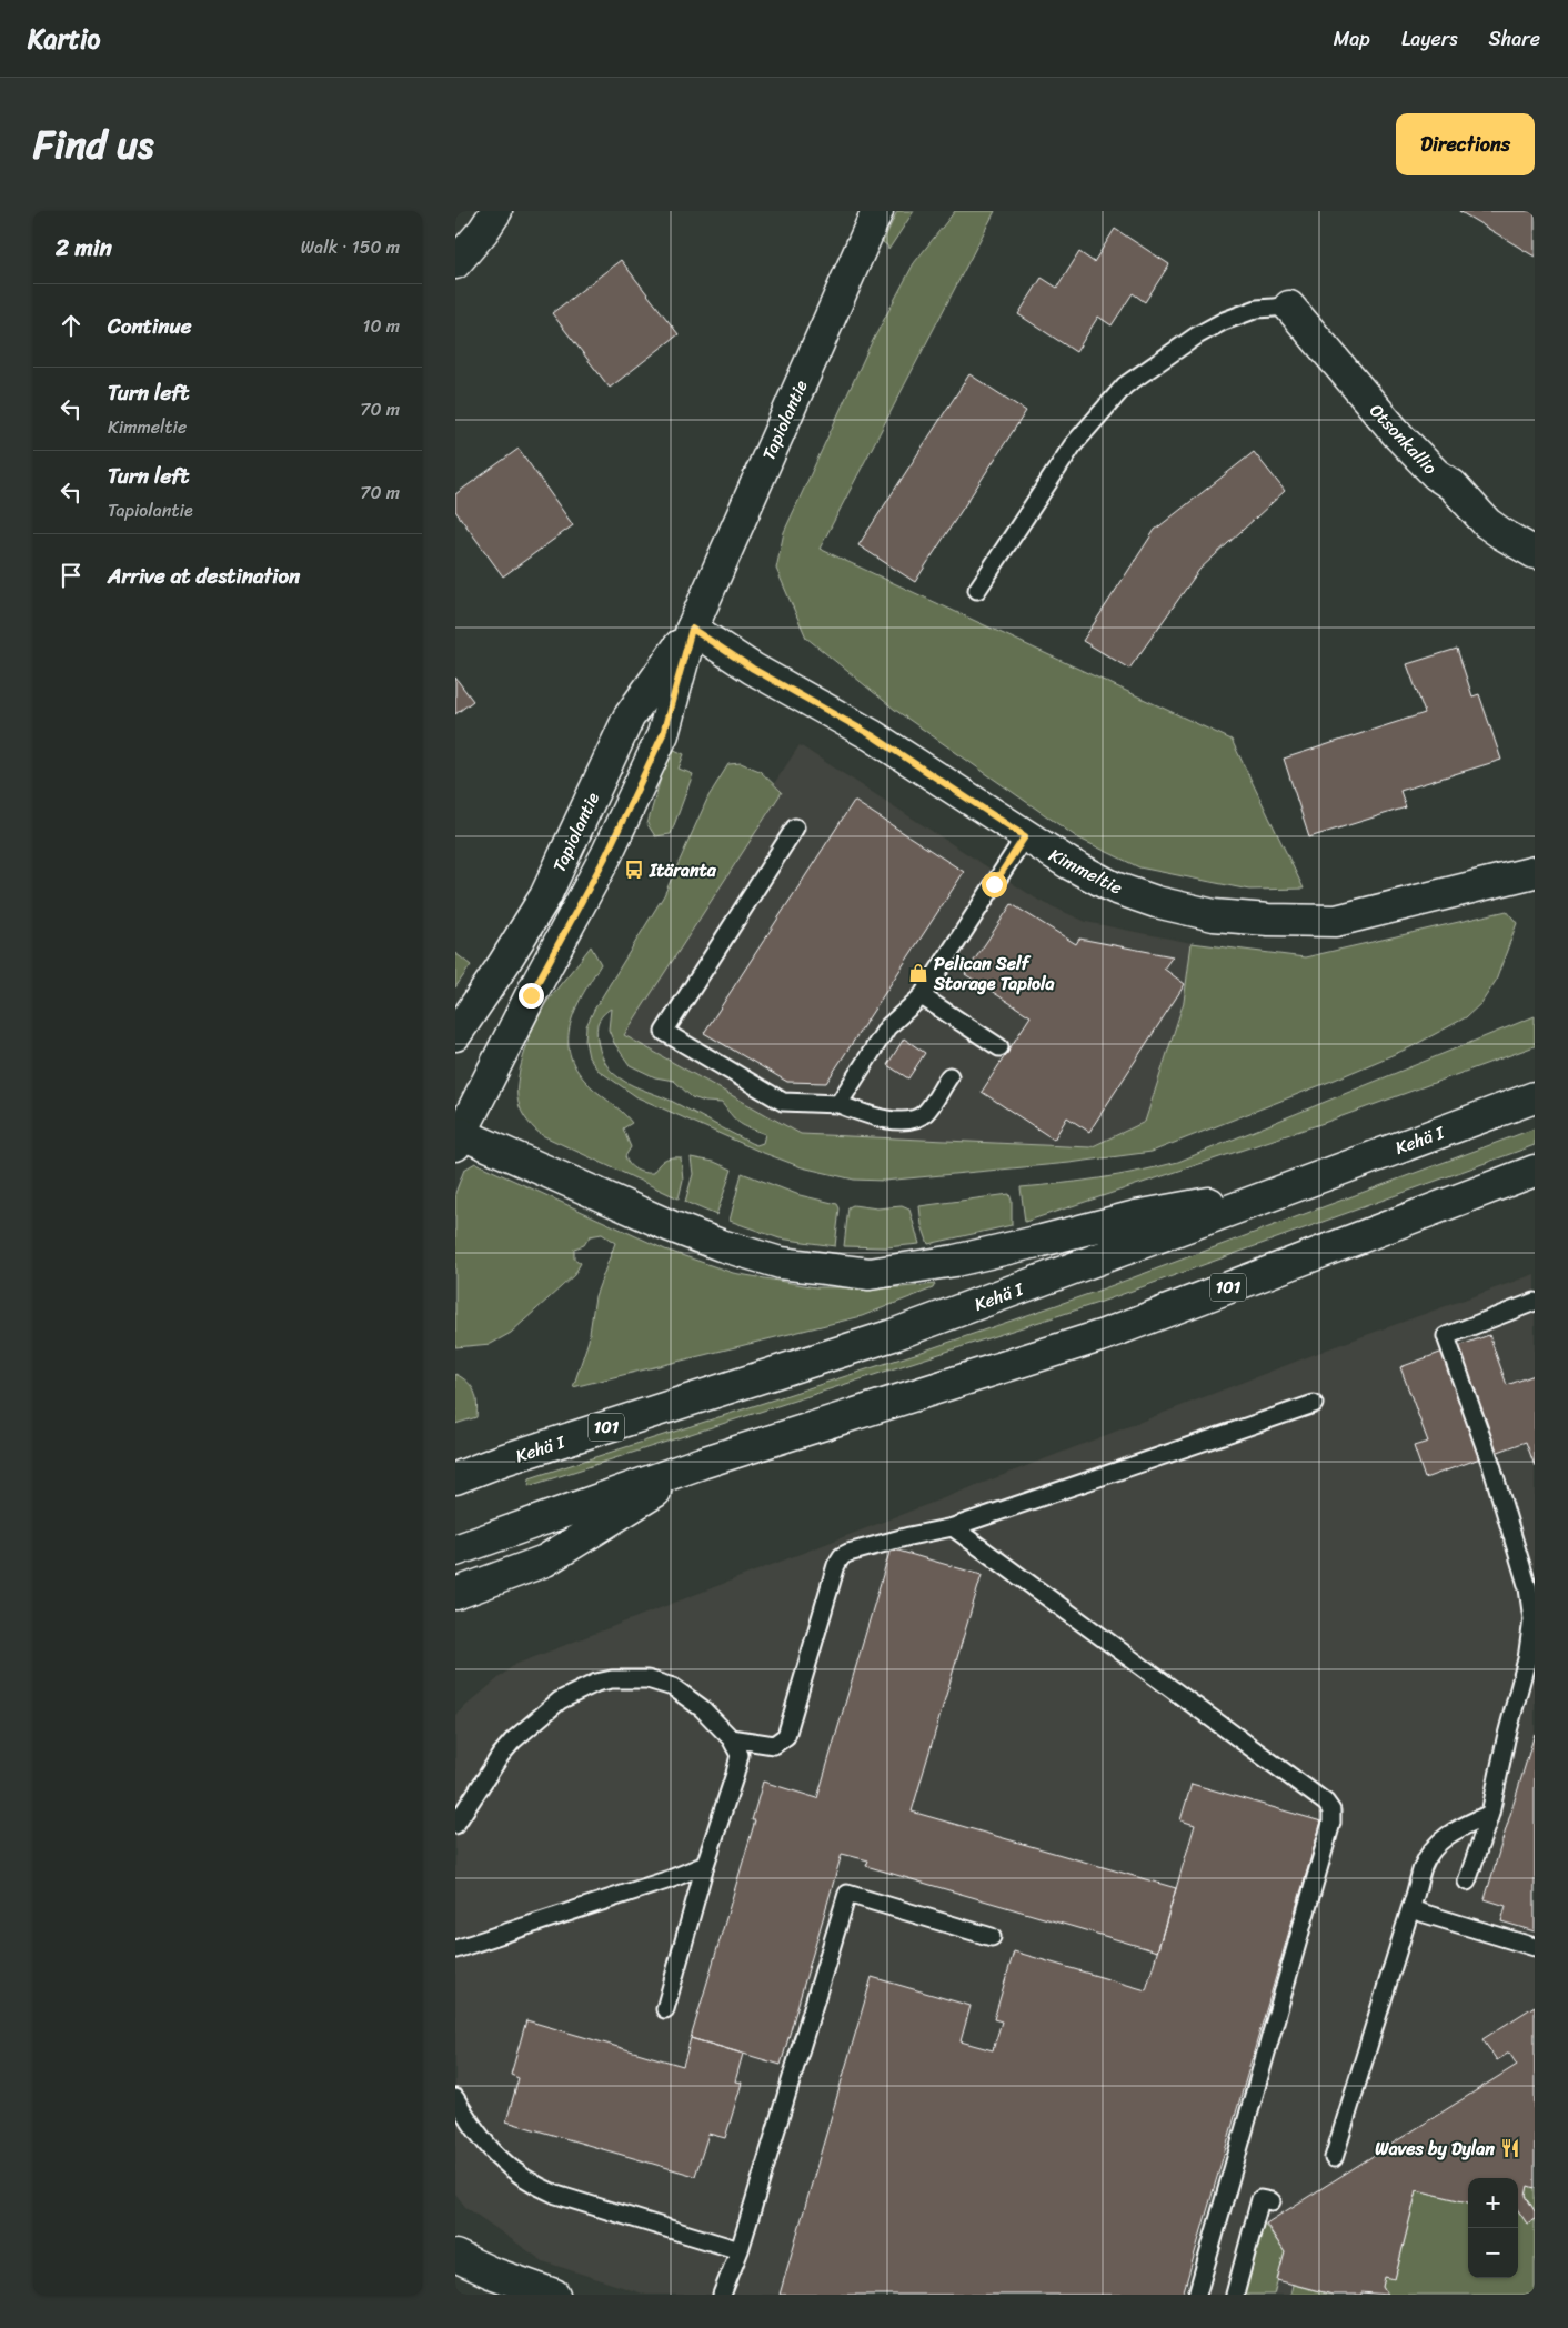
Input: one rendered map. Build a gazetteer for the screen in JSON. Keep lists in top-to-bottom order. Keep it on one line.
{"streets":{"main road":["Tapiolantie","Otsonkallio","Kimmeltie","Kehä I","101"]},"crossings":[["Tapiolantie","Kimmeltie"]],"places":{"bus stop":["Itäranta"],"shop":["Pelican Self Storage Tapiola"],"restaurant":["Waves by Dylan"]},"page":{"header":"Kartio","nav":["Map","Layers","Share"],"title":"Find us","buttons":"Directions","heading":["2 min","Walk · 150 m"],"list":[["Continue","10 m"],["Turn left","Kimmeltie","70 m"],["Turn left","Tapiolantie","70 m"],"Arrive at destination"],"map_buttons":["+","−"]}}
